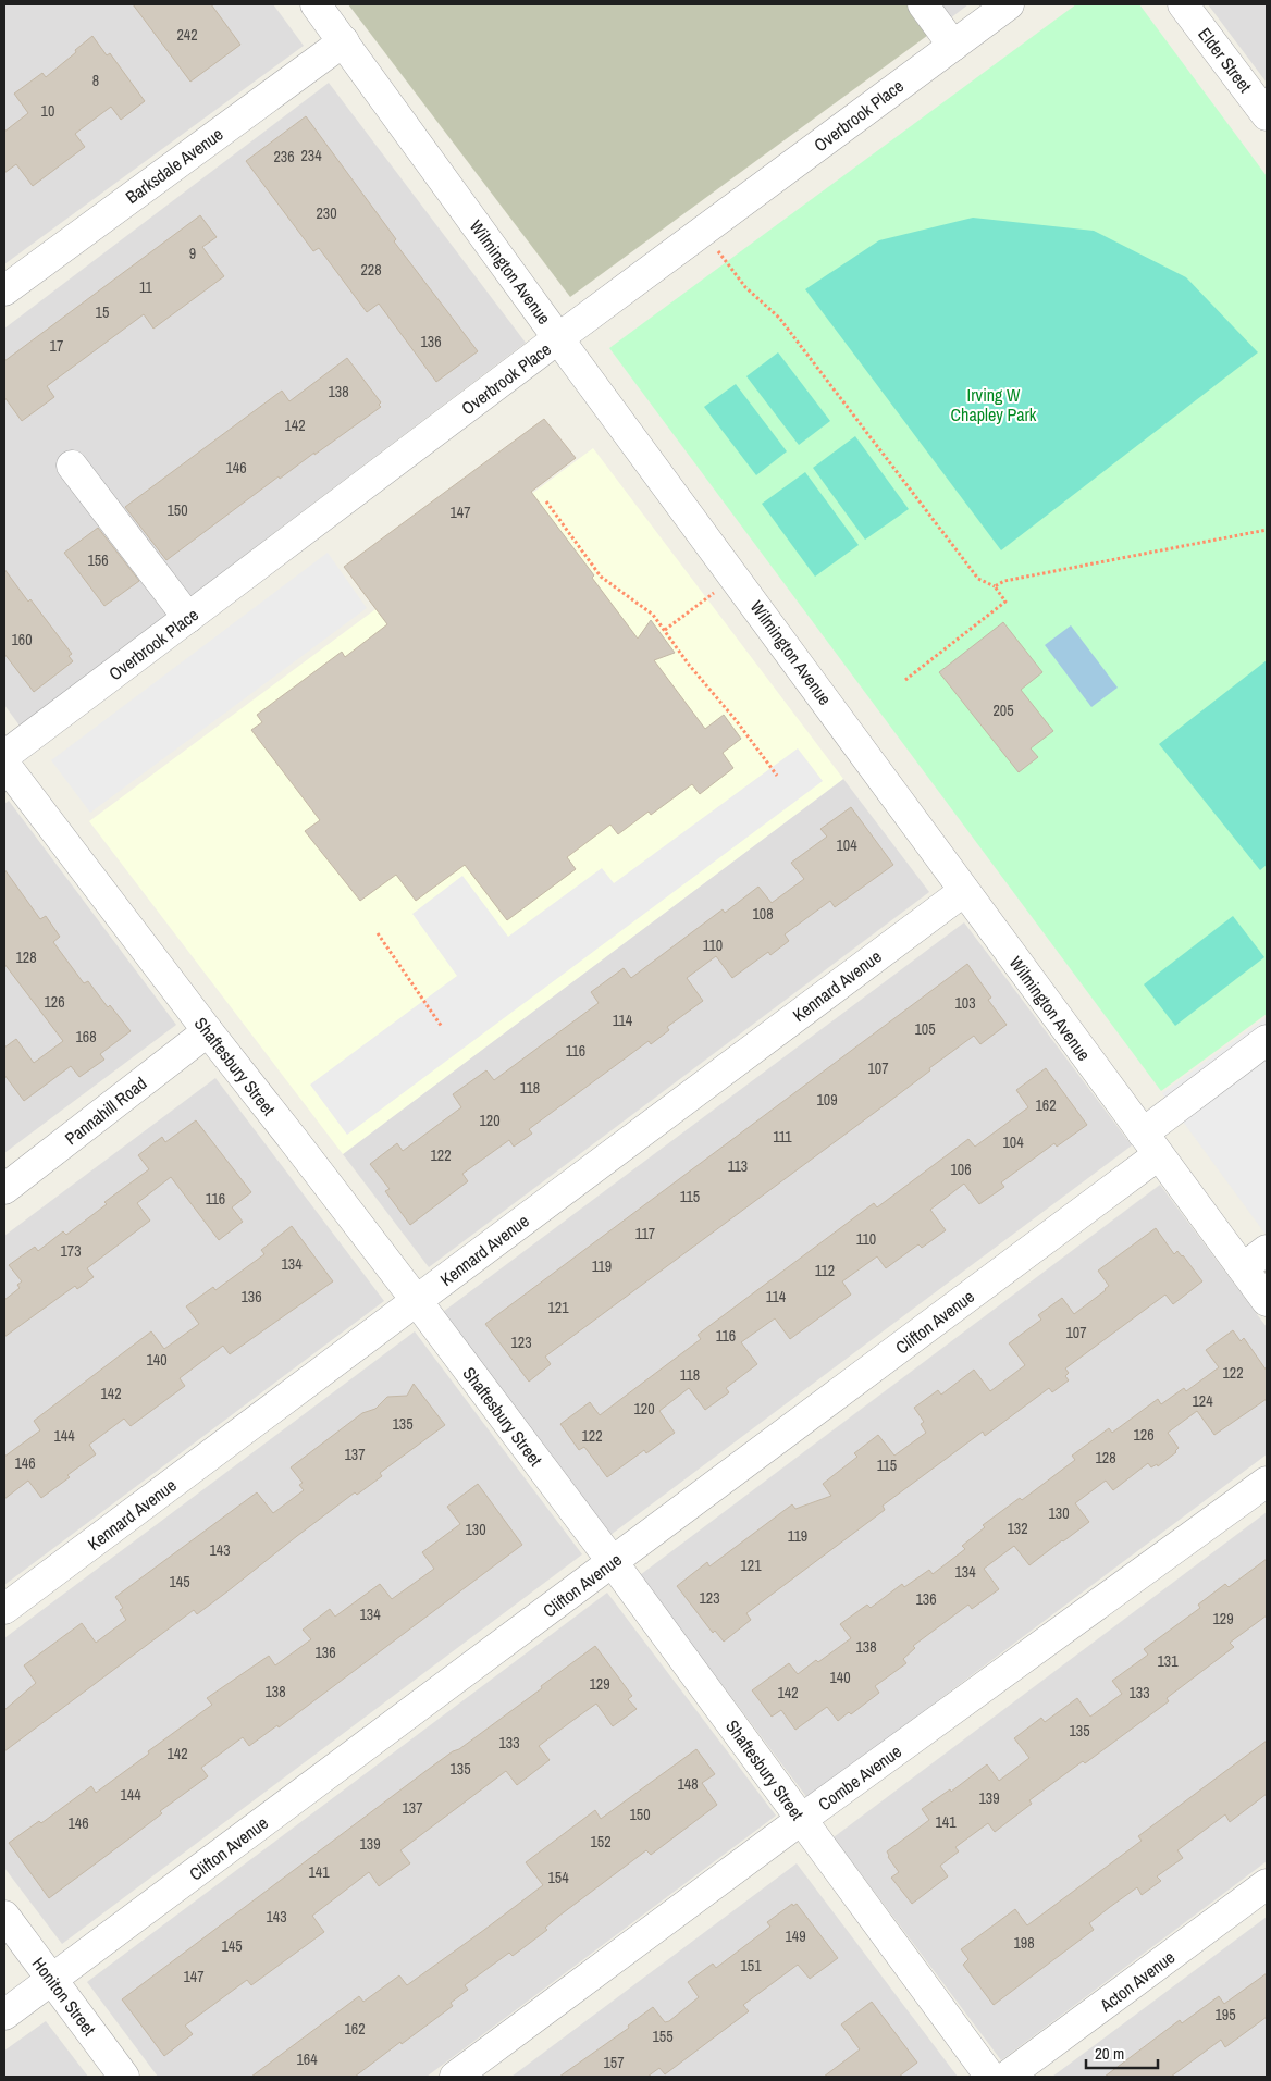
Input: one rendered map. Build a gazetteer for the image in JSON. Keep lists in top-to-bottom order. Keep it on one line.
{"streets":{"street":["Elder Street","Overbrook Place","Barksdale Avenue","Wilmington Avenue","Kennard Avenue","Shaftesbury Street","Pannahill Road","Clifton Avenue","Combe Avenue","Acton Avenue","Honiton Street"]},"crossings":[["Overbrook Place","Wilmington Avenue"],["Barksdale Avenue","Wilmington Avenue"],["Wilmington Avenue","Kennard Avenue"],["Wilmington Avenue","Clifton Avenue"],["Kennard Avenue","Shaftesbury Street"],["Shaftesbury Street","Pannahill Road"],["Shaftesbury Street","Clifton Avenue"],["Shaftesbury Street","Combe Avenue"],["Clifton Avenue","Honiton Street"]],"parks":["Irving W Chapley Park"],"house_numbers":["242","8","10","234","236","230","9","228","11","15","136","17","138","142","146","150","147","156","160","205","104","108","110","128","126","103","114","105","168","116","107","118","109","162","120","111","104","122","113","106","115","116","117","110","173","134","119","112","136","114","121","107","116","123","140","122","118","142","124","120","135","126","144","122","137","128","146","115","130","132","130","119","143","121","134","145","123","136","134","129","138","136","131","140","129","138","142","133","135","133","142","135","148","144","139","137","150","141","146","152","139","141","154","143","149","198","145","151","147","195","162","155","164","157"],"scale_bar":"20 m"}
